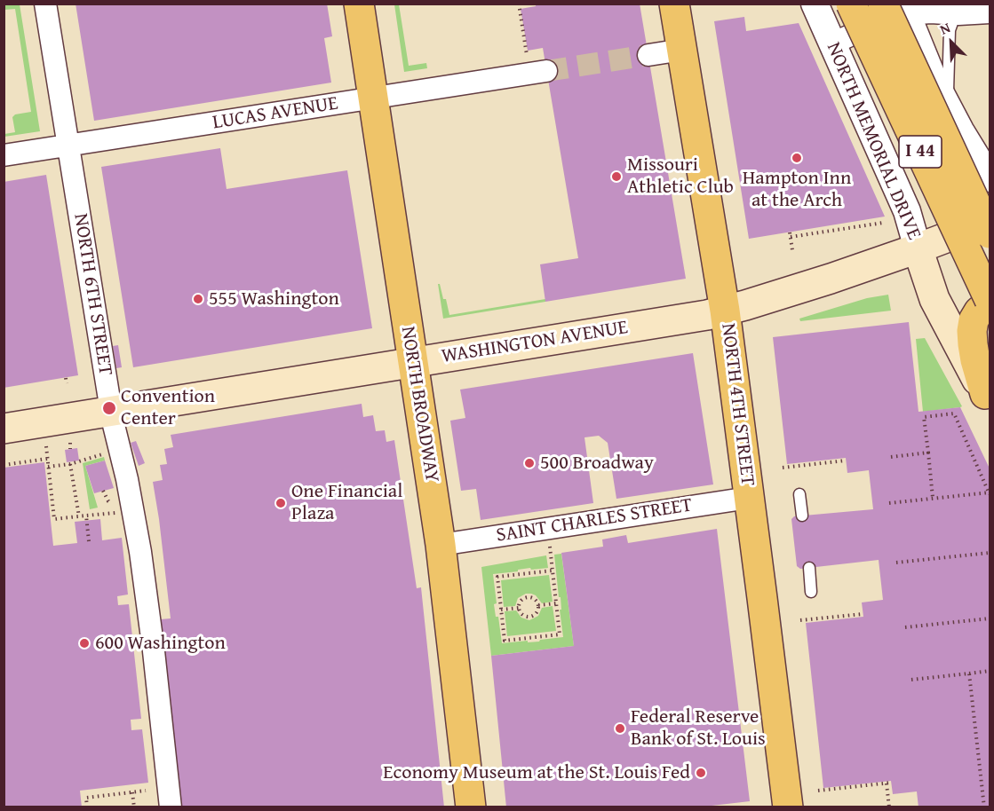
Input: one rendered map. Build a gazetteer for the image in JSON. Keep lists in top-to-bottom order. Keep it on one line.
{"streets":{"main road":["I 44","WASHINGTON AVENUE","NORTH BROADWAY","NORTH 4TH STREET"],"street":["LUCAS AVENUE","NORTH MEMORIAL DRIVE","NORTH 6TH STREET","SAINT CHARLES STREET"]},"crossings":[["LUCAS AVENUE","NORTH 6TH STREET"],["LUCAS AVENUE","NORTH BROADWAY"],["NORTH MEMORIAL DRIVE","WASHINGTON AVENUE"],["NORTH 6TH STREET","WASHINGTON AVENUE"],["WASHINGTON AVENUE","NORTH BROADWAY"],["WASHINGTON AVENUE","NORTH 4TH STREET"],["NORTH BROADWAY","SAINT CHARLES STREET"],["NORTH 4TH STREET","SAINT CHARLES STREET"]],"places":["Hampton Inn at the Arch","Missouri Athletic Club","555 Washington","Convention Center","500 Broadway","One Financial Plaza","600 Washington","Federal Reserve Bank of St. Louis","Economy Museum at the St. Louis Fed"],"north":"top left"}
